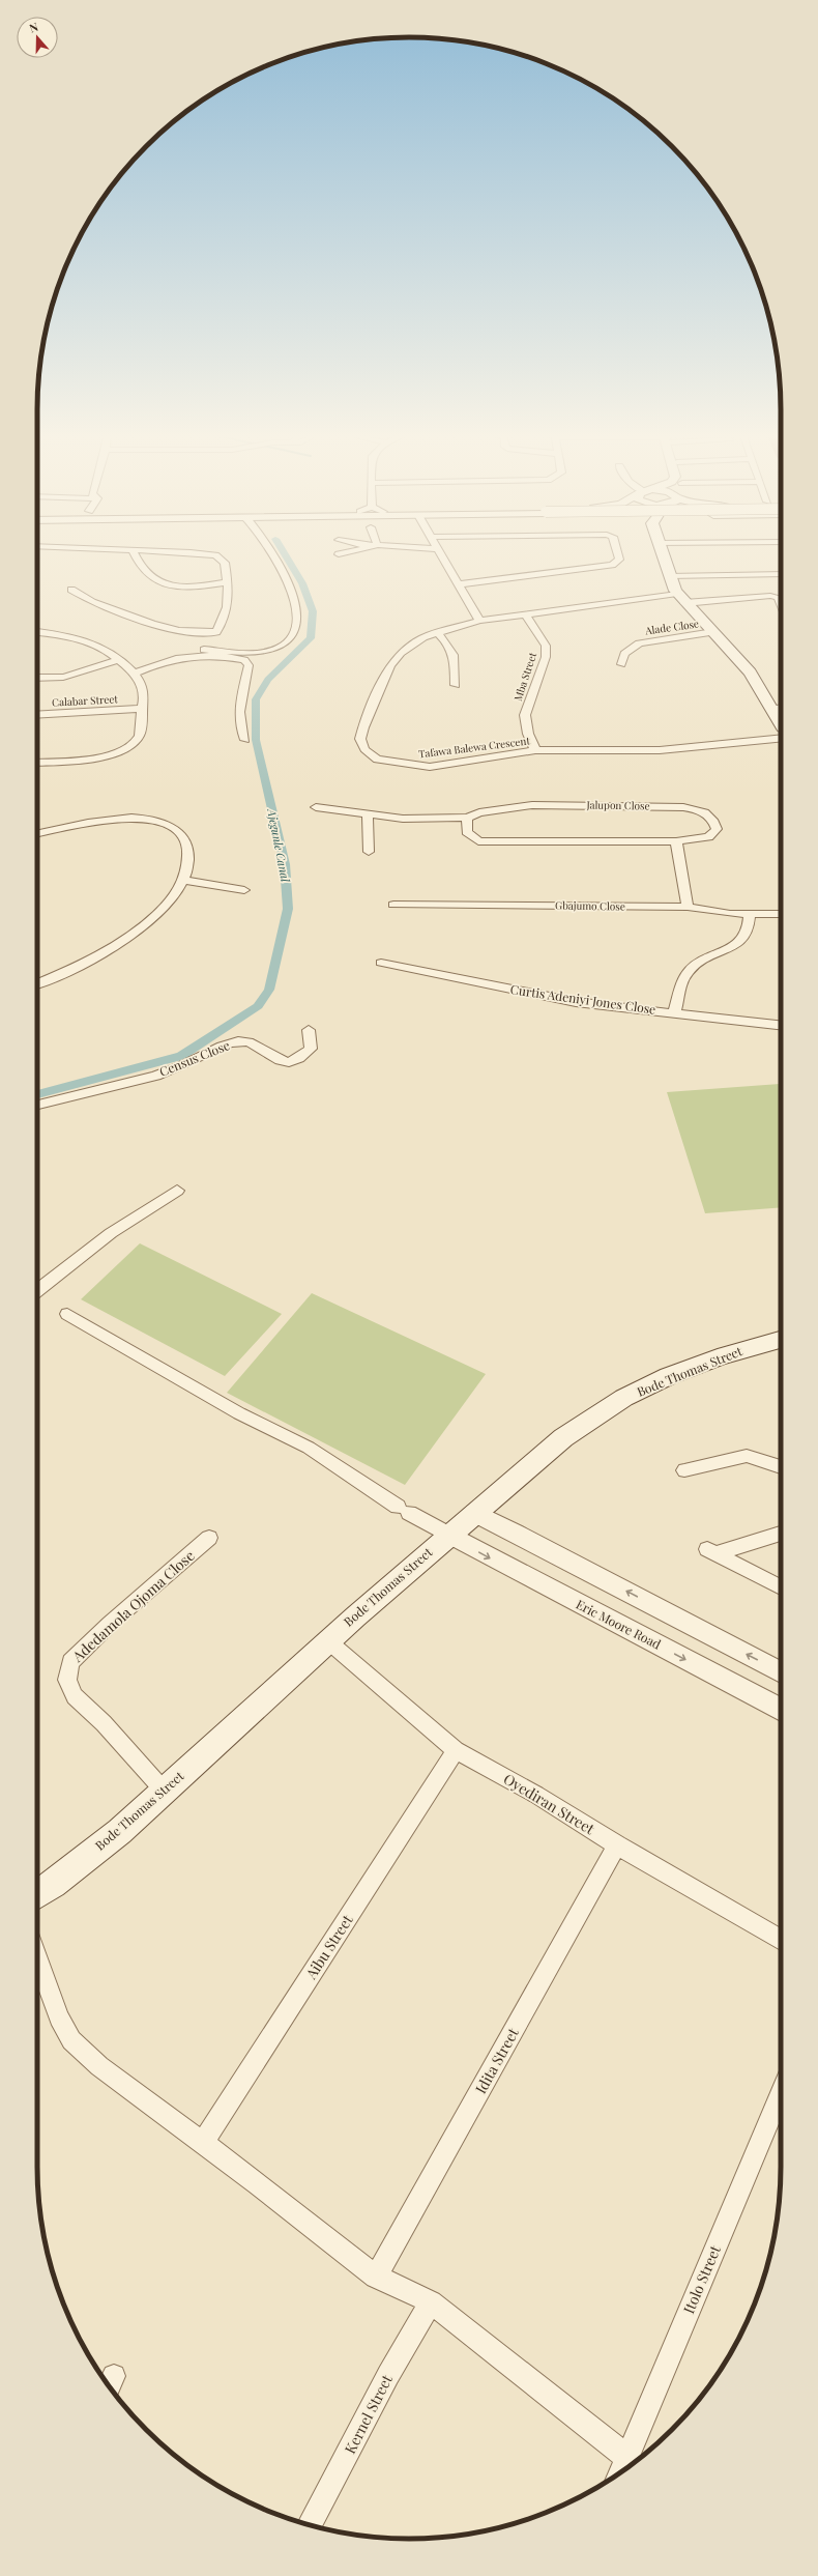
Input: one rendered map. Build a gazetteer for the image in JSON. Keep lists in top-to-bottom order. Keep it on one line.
{"streets":{"main road":["Bode Thomas Street"],"street":["Alade Close","Mba Street","Calabar Street","Tafawa Balewa Crescent","Jalupon Close","Gbajumo Close","Curtis Adeniyi Jones Close","Census Close","Adedamola Ojoma Close","Eric Moore Road","Oyediran Street","Aibu Street","Idita Street","Itolo Street","Kernel Street"]},"crossings":[["Mba Street","Tafawa Balewa Crescent"],["Bode Thomas Street","Adedamola Ojoma Close"],["Bode Thomas Street","Eric Moore Road"],["Bode Thomas Street","Oyediran Street"],["Oyediran Street","Aibu Street"],["Oyediran Street","Idita Street"]],"water":["Ajegunle Canal"],"north":"top"}
